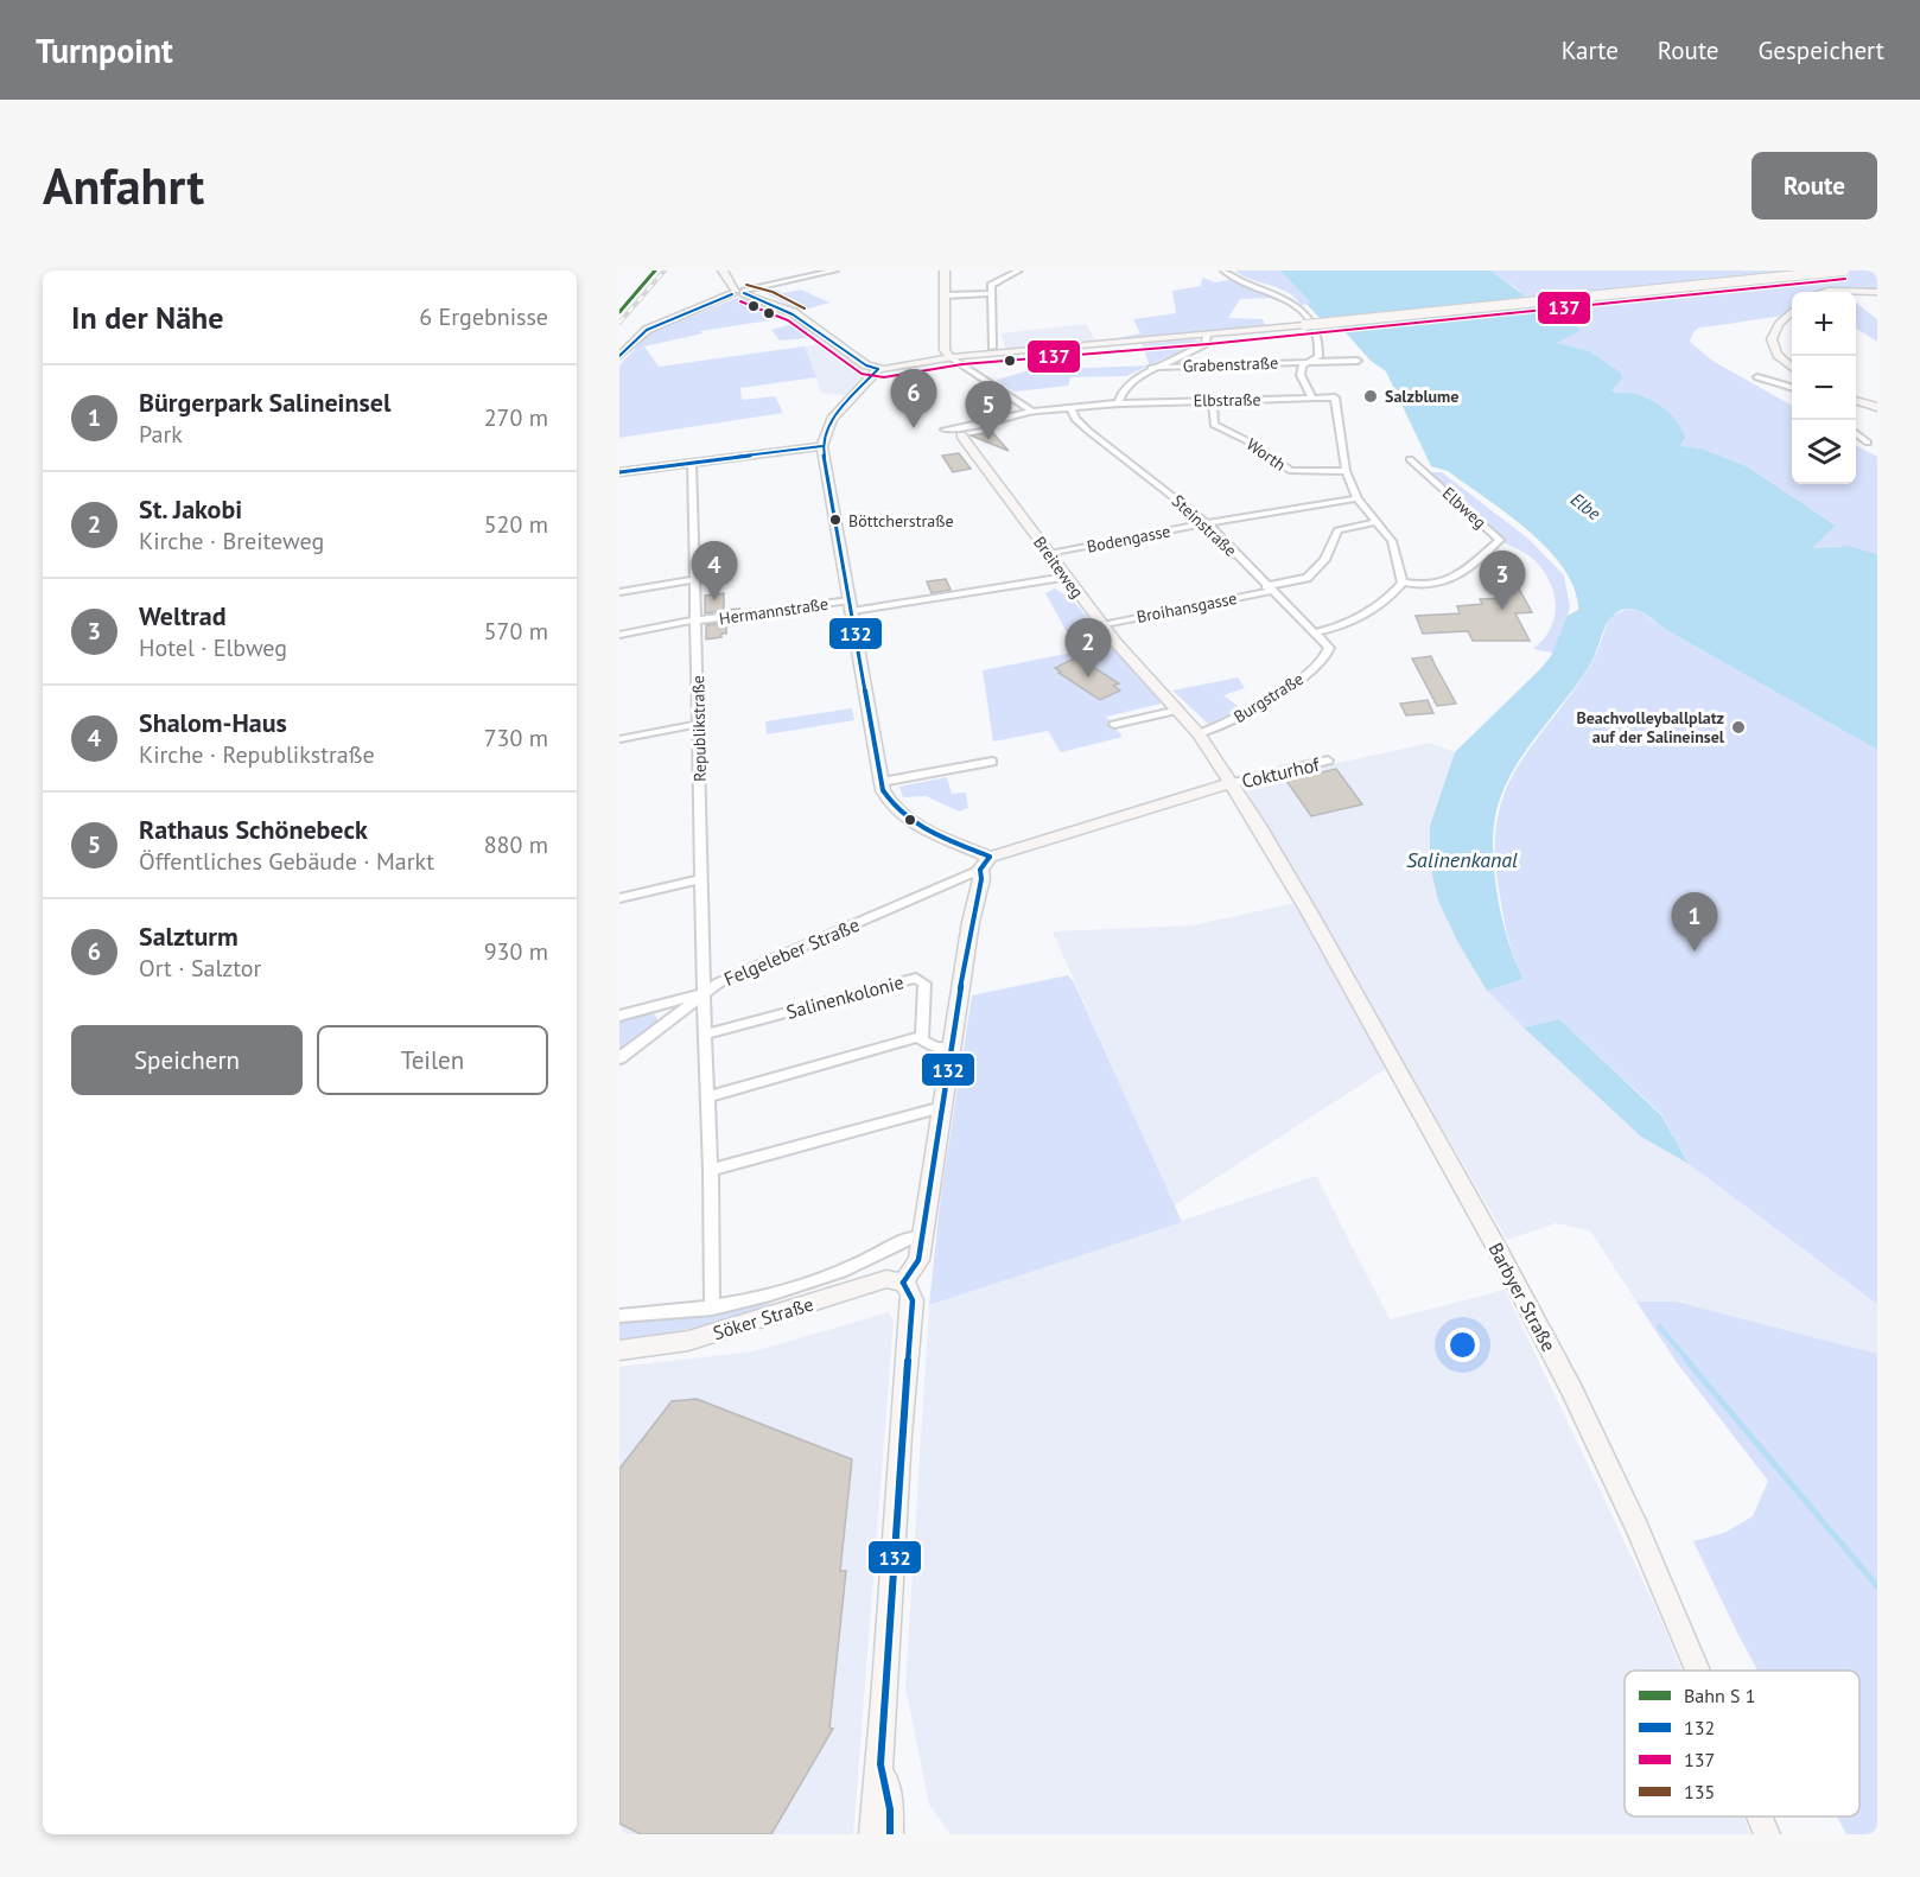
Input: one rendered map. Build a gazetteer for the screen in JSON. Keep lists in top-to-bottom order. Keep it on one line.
{"streets":{"street":["Grabenstraße","Elbstraße","Worth","Elbweg","Steinstraße","Bodengasse","Breiteweg","Broihansgasse","Hermannstraße","Burgstraße","Republikstraße","Cokturhof","Felgeleber Straße","Salinenkolonie","Barbyer Straße","Söker Straße"]},"crossings":[["Elbstraße","Worth"],["Elbstraße","Steinstraße"],["Elbstraße","Breiteweg"],["Steinstraße","Bodengasse"],["Steinstraße","Broihansgasse"],["Steinstraße","Burgstraße"],["Bodengasse","Breiteweg"],["Breiteweg","Broihansgasse"],["Breiteweg","Hermannstraße"],["Breiteweg","Burgstraße"],["Breiteweg","Barbyer Straße"],["Hermannstraße","Republikstraße"],["Burgstraße","Barbyer Straße"],["Republikstraße","Felgeleber Straße"],["Cokturhof","Felgeleber Straße"],["Cokturhof","Barbyer Straße"],["Felgeleber Straße","Barbyer Straße"]],"water":["Elbe","Salinenkanal"],"places":["Salzblume","Böttcherstraße","Beachvolleyballplatz auf der Salineinsel"],"lines":["transit line 137","transit line 135","transit line 132"],"legend":["Bahn S 1","132","137","135"],"page":{"header":"Turnpoint","nav":["Karte","Route","Gespeichert"],"buttons":["Route",["Speichern","Teilen"]],"title":"Anfahrt","heading":["In der Nähe","6 Ergebnisse"],"map_buttons":["+","−"],"list":[{"mark":"1","name":"Bürgerpark Salineinsel","note":"Park","value":"270 m"},{"mark":"2","name":"St. Jakobi","note":"Kirche · Breiteweg","value":"520 m"},{"mark":"3","name":"Weltrad","note":"Hotel · Elbweg","value":"570 m"},{"mark":"4","name":"Shalom-Haus","note":"Kirche · Republikstraße","value":"730 m"},{"mark":"5","name":"Rathaus Schönebeck","note":"Öffentliches Gebäude · Markt","value":"880 m"},{"mark":"6","name":"Salzturm","note":"Ort · Salztor","value":"930 m"}],"pins":["6","5","4","3","2","1"]}}
